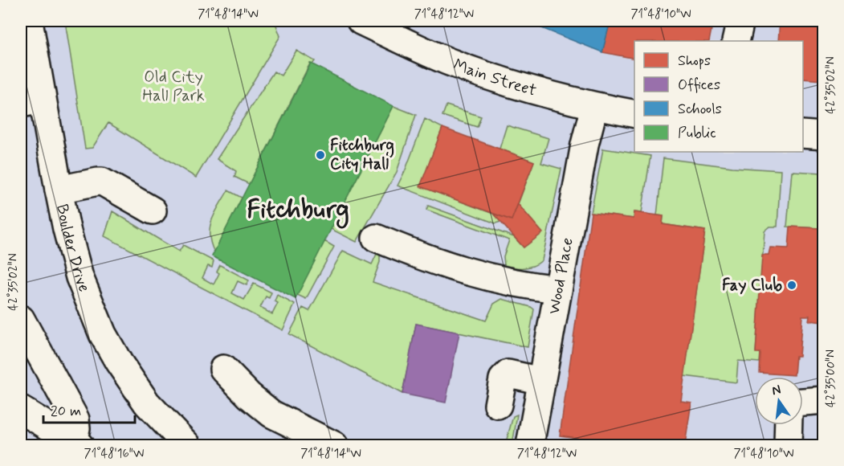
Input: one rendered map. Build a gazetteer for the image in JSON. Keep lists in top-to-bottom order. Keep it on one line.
{"streets":{"main road":["Main Street","Boulder Drive","Wood Place"]},"crossings":[["Main Street","Wood Place"]],"districts":["Fitchburg"],"parks":["Old City Hall Park"],"places":["Fitchburg City Hall","Fay Club"],"legend":["Shops","Offices","Schools","Public"],"scale_bar":"20 m","north":"top","coordinates":["71°48'14\"W","71°48'12\"W","71°48'10\"W","42°35'02\"N","42°35'00\"N","71°48'16\"W"]}
